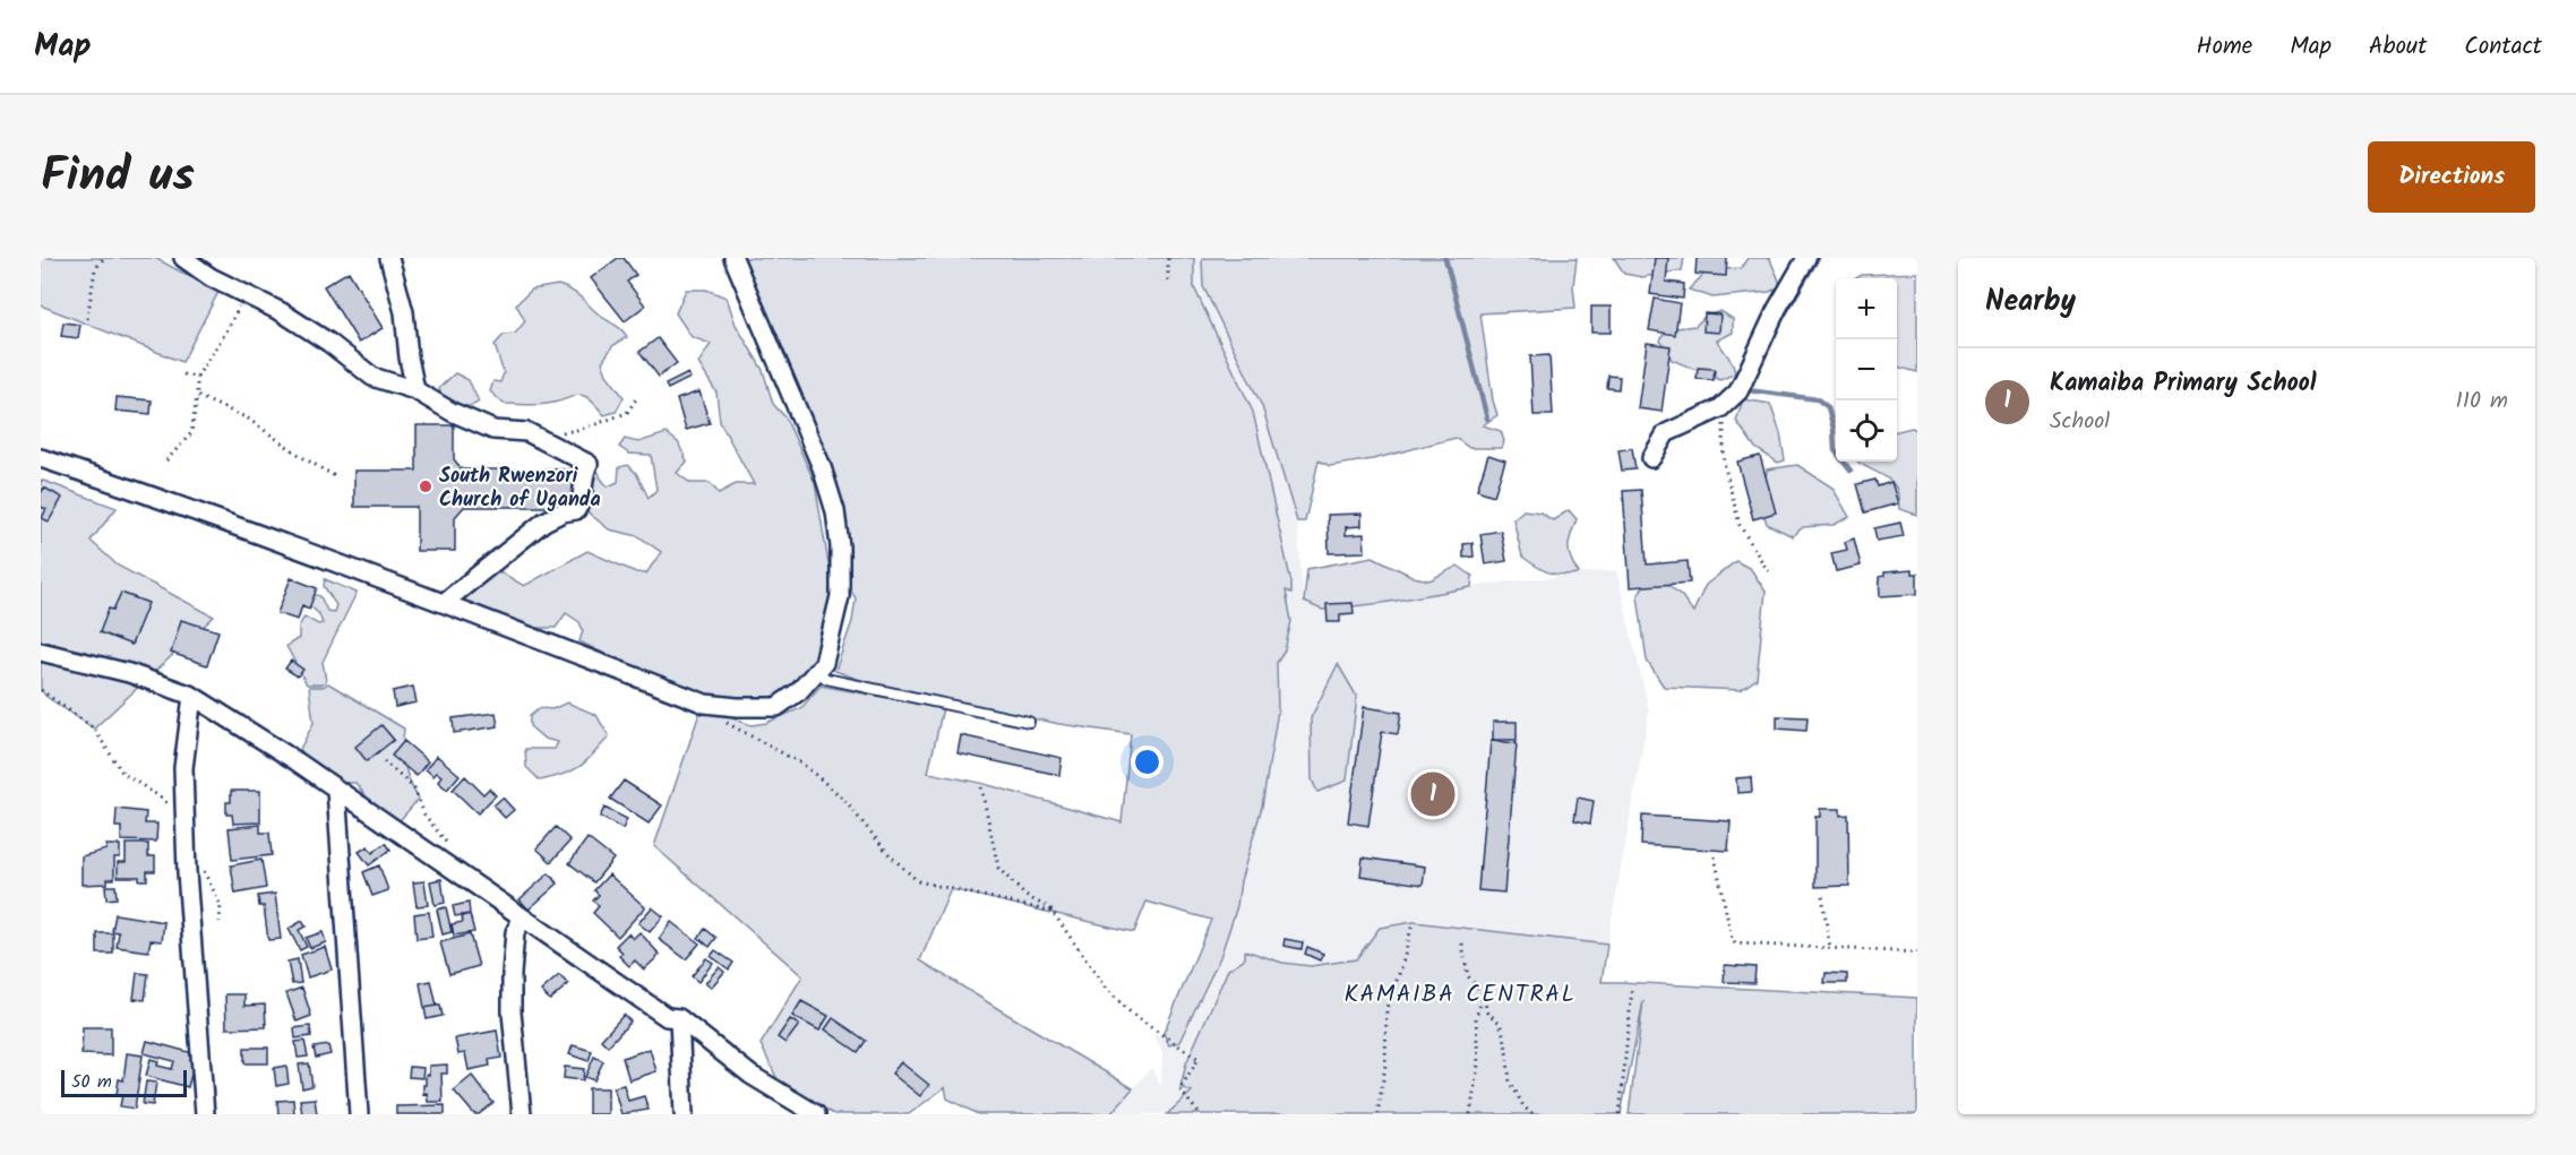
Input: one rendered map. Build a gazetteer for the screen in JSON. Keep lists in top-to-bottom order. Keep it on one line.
{"districts":["KAMAIBA CENTRAL"],"places":["South Rwenzori Church of Uganda"],"scale_bar":"50 m","page":{"header":"Map","nav":["Home","Map","About","Contact"],"title":"Find us","buttons":"Directions","heading":"Nearby","map_buttons":["+","−"],"list":[{"mark":"1","name":"Kamaiba Primary School","note":"School","value":"110 m"}],"pins":"1","scale":"50 m"}}
